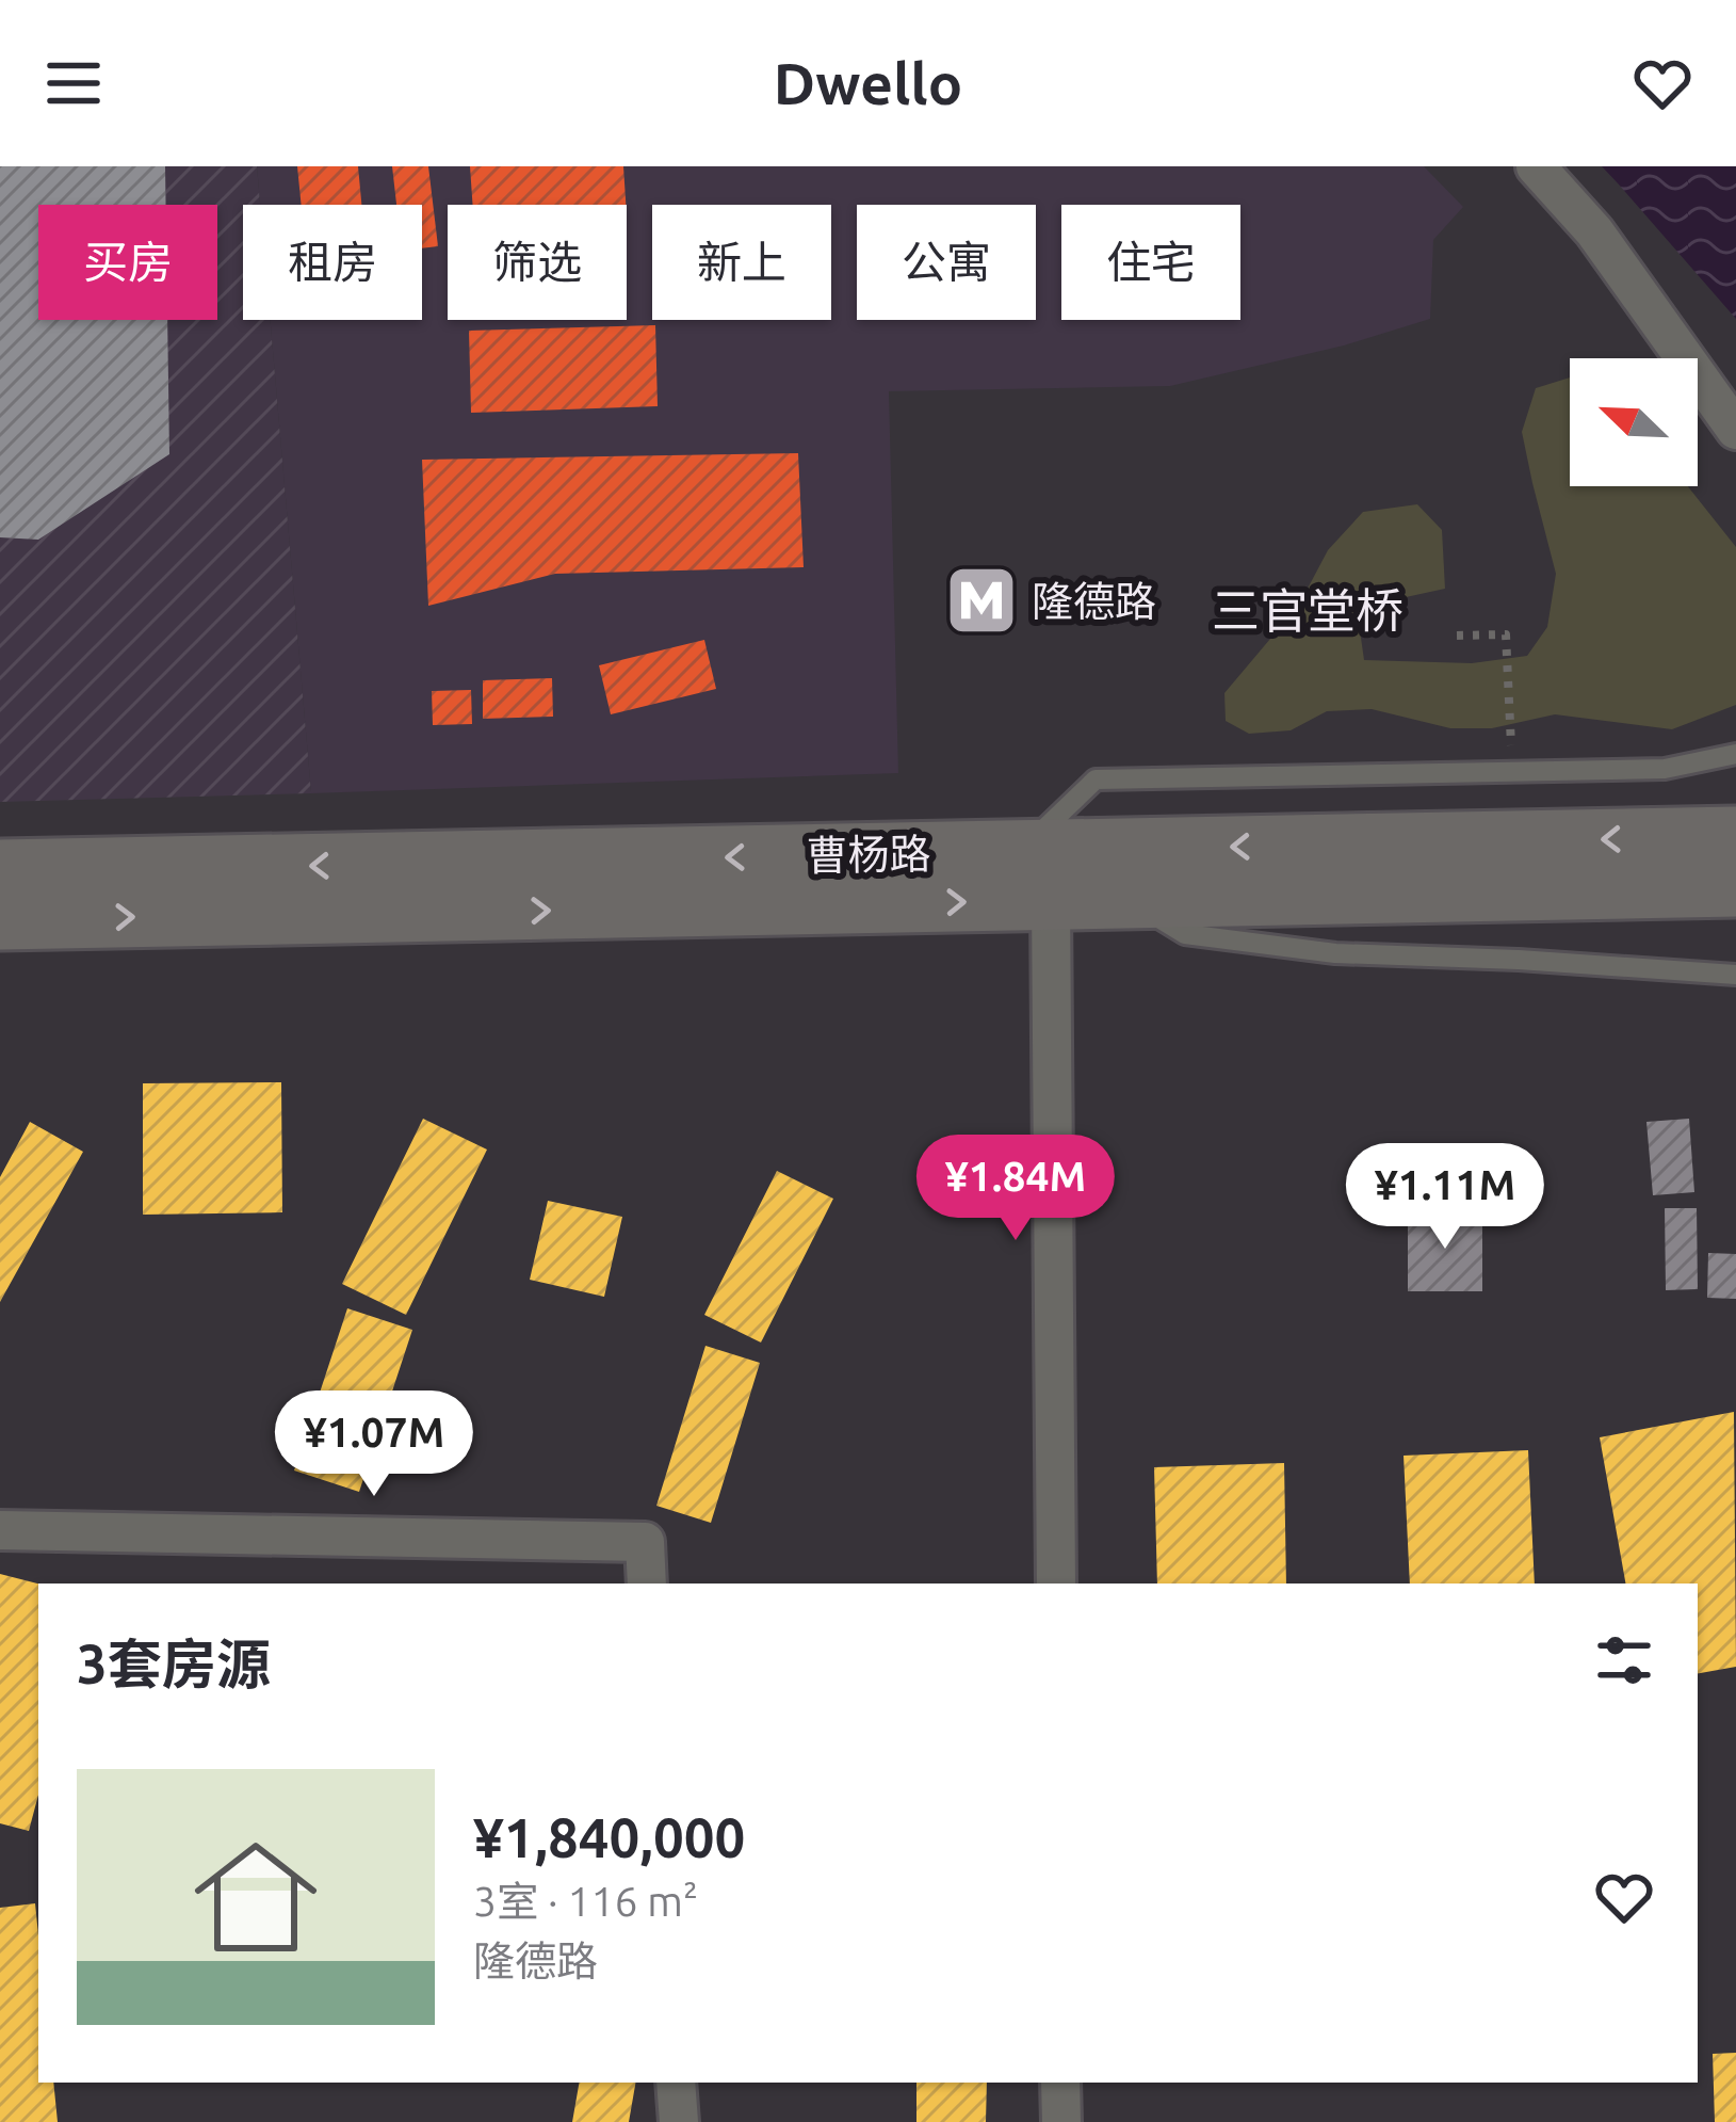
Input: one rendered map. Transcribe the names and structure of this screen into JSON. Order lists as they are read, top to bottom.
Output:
{
  "streets": {
    "main road": ["曹杨路"]
  },
  "districts": ["三官堂桥"],
  "places": {
    "metro station": ["隆德路"]
  },
  "north": "top left",
  "page": {
    "header": "Dwello",
    "chip": [
      "买房",
      "租房",
      "筛选",
      "新上",
      "公寓",
      "住宅"
    ],
    "price": ["¥1.84M", "¥1.11M", "¥1.07M"],
    "heading": "3套房源",
    "list": [
      {
        "name": "¥1,840,000",
        "note": "3室 · 116 m² · 隆德路"
      }
    ]
  }
}
